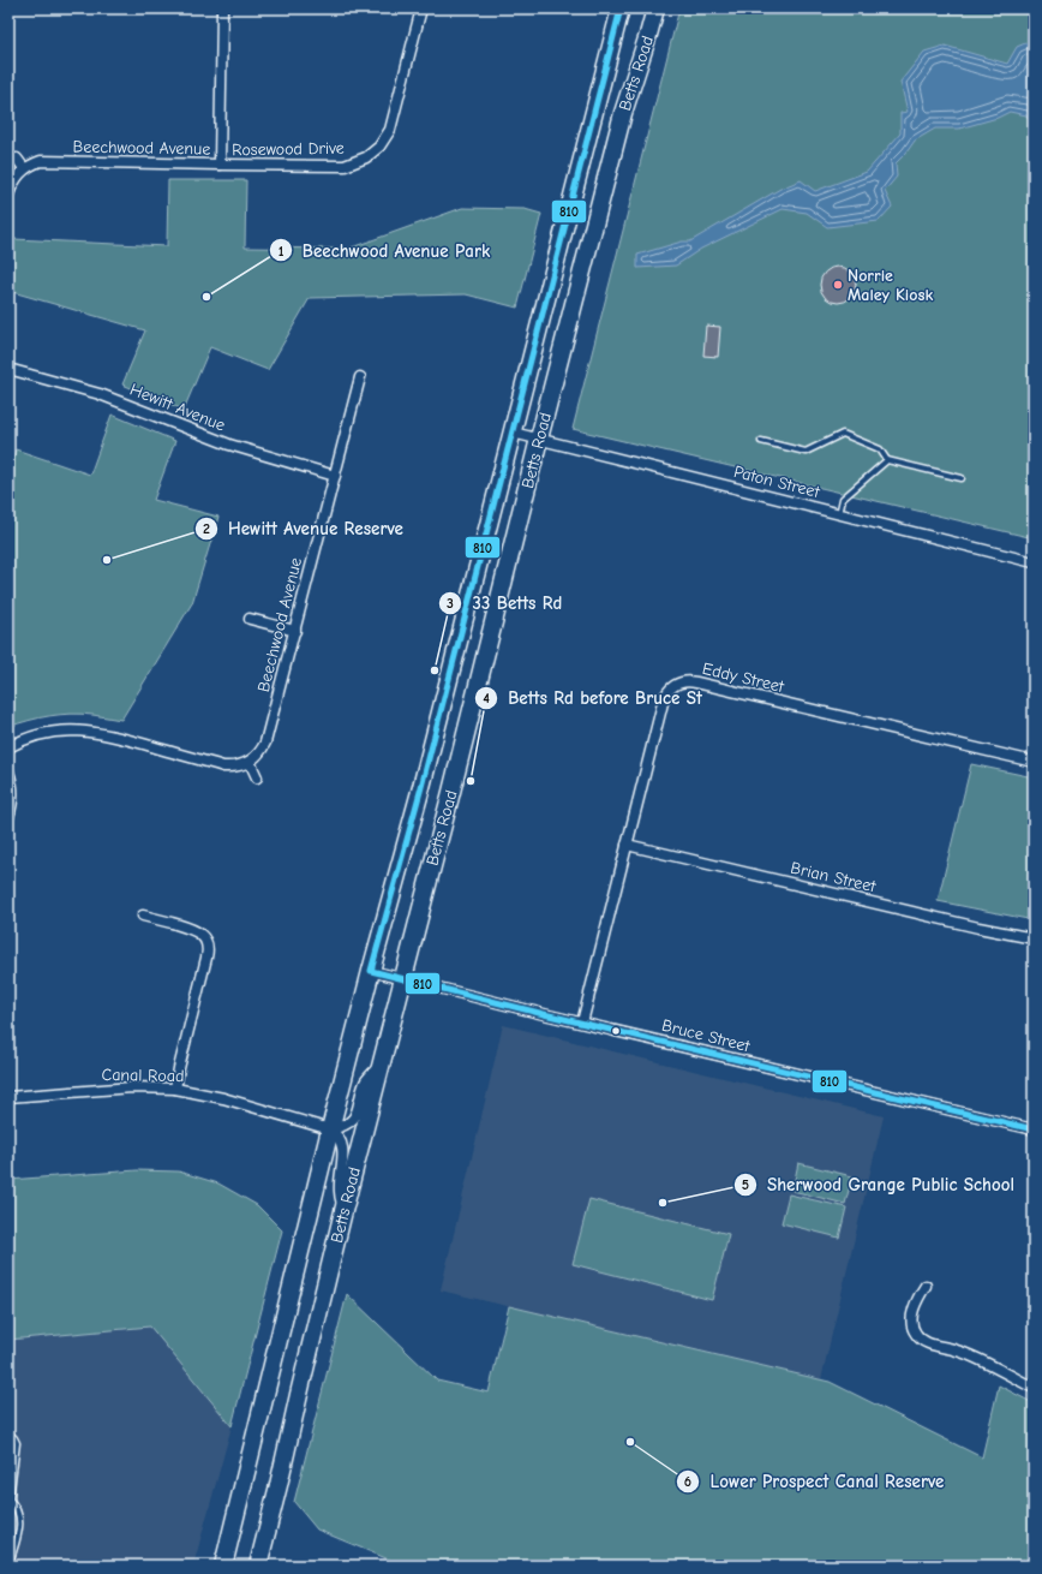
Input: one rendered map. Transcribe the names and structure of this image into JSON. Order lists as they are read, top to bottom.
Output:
{
  "streets": {
    "highway": ["Betts Road"],
    "street": [
      "Beechwood Avenue",
      "Rosewood Drive",
      "Hewitt Avenue",
      "Paton Street",
      "Eddy Street",
      "Brian Street",
      "Bruce Street",
      "Canal Road"
    ]
  },
  "crossings": [
    ["Betts Road", "Paton Street"],
    ["Betts Road", "Bruce Street"],
    ["Betts Road", "Canal Road"],
    ["Beechwood Avenue", "Rosewood Drive"],
    ["Beechwood Avenue", "Hewitt Avenue"],
    ["Eddy Street", "Brian Street"],
    ["Eddy Street", "Bruce Street"]
  ],
  "places": [
    "Norrie Maley Kiosk",
    "Beechwood Avenue Park",
    "Hewitt Avenue Reserve",
    "33 Betts Rd",
    "Betts Rd before Bruce St",
    "Sherwood Grange Public School",
    "Lower Prospect Canal Reserve"
  ],
  "lines": ["transit line 810"]
}
